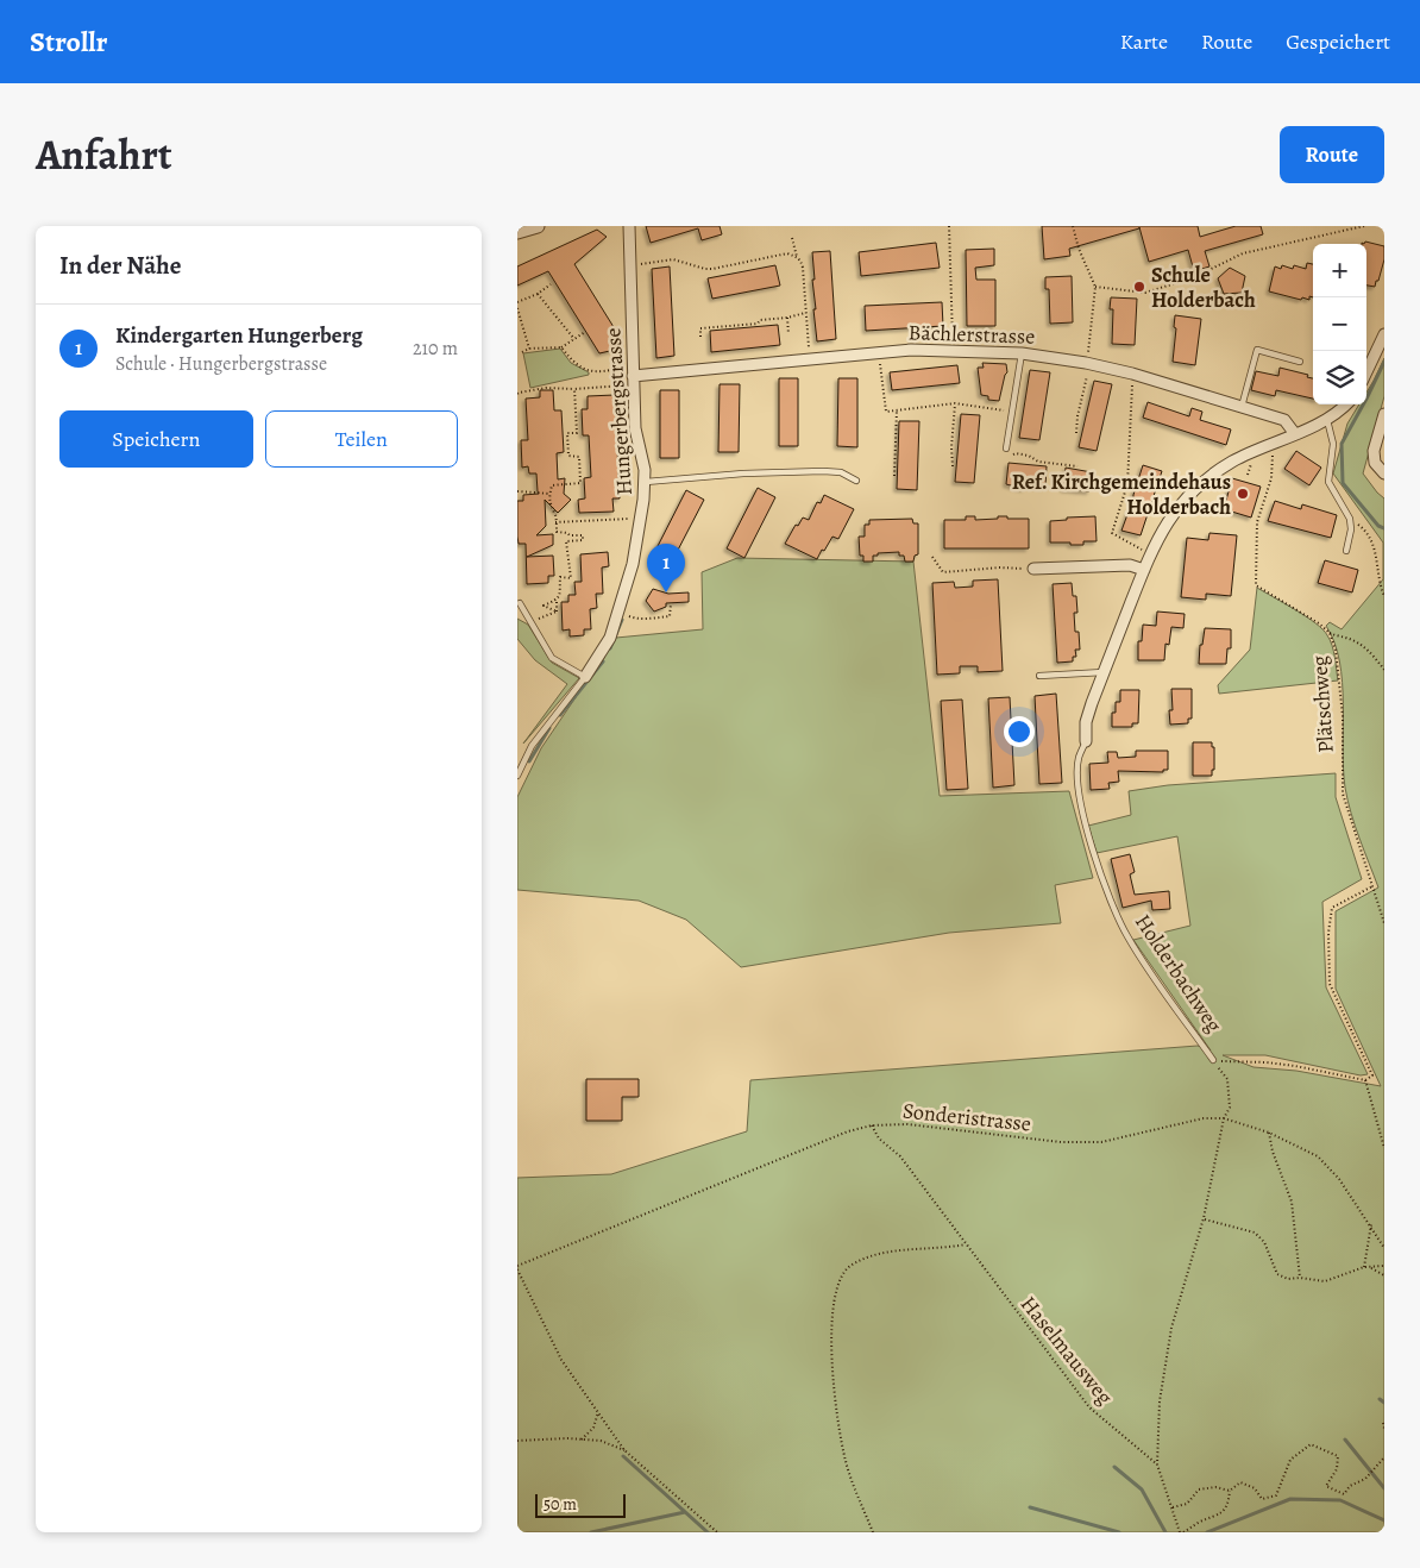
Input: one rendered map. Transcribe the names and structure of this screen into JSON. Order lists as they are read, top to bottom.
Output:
{
  "streets": {
    "street": ["Bächlerstrasse", "Hungerbergstrasse", "Holderbachweg"],
    "path": ["Plätschweg", "Sonderistrasse", "Haselmausweg"]
  },
  "crossings": [
    ["Bächlerstrasse", "Hungerbergstrasse"],
    ["Bächlerstrasse", "Holderbachweg"],
    ["Holderbachweg", "Sonderistrasse"],
    ["Holderbachweg", "Haselmausweg"],
    ["Sonderistrasse", "Haselmausweg"]
  ],
  "places": ["Schule Holderbach", "Ref. Kirchgemeindehaus Holderbach"],
  "scale_bar": "50 m",
  "page": {
    "header": "Strollr",
    "nav": ["Karte", "Route", "Gespeichert"],
    "title": "Anfahrt",
    "buttons": [
      "Route",
      ["Speichern", "Teilen"]
    ],
    "heading": "In der Nähe",
    "map_buttons": ["+", "−"],
    "list": [
      {
        "mark": "1",
        "name": "Kindergarten Hungerberg",
        "note": "Schule · Hungerbergstrasse",
        "value": "210 m"
      }
    ],
    "pins": "1",
    "scale": "50 m"
  }
}
